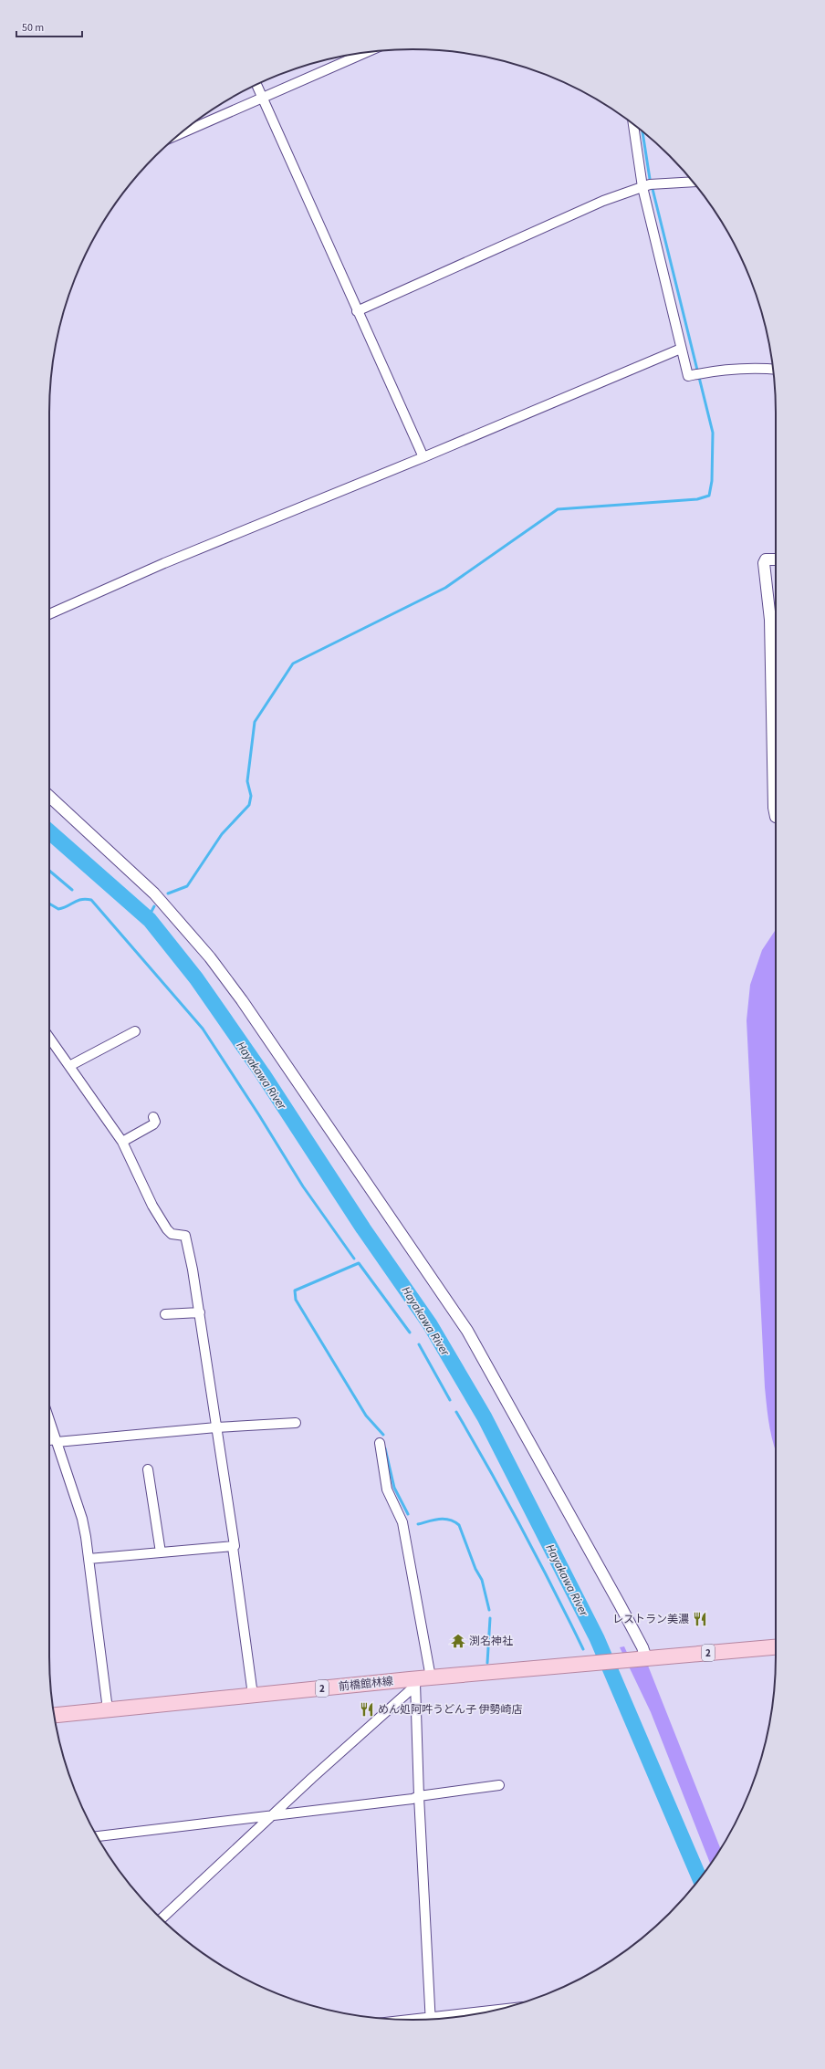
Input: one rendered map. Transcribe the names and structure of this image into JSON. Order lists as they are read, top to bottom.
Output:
{
  "streets": {
    "main road": ["2", "前橋館林線"]
  },
  "crossings": [
    ["2", "前橋館林線"]
  ],
  "water": ["Hayakawa River"],
  "places": {
    "restaurant": ["レストラン美濃", "めん処阿吽うどん子 伊勢崎店"],
    "temple": ["渕名神社"]
  },
  "scale_bar": "50 m"
}
